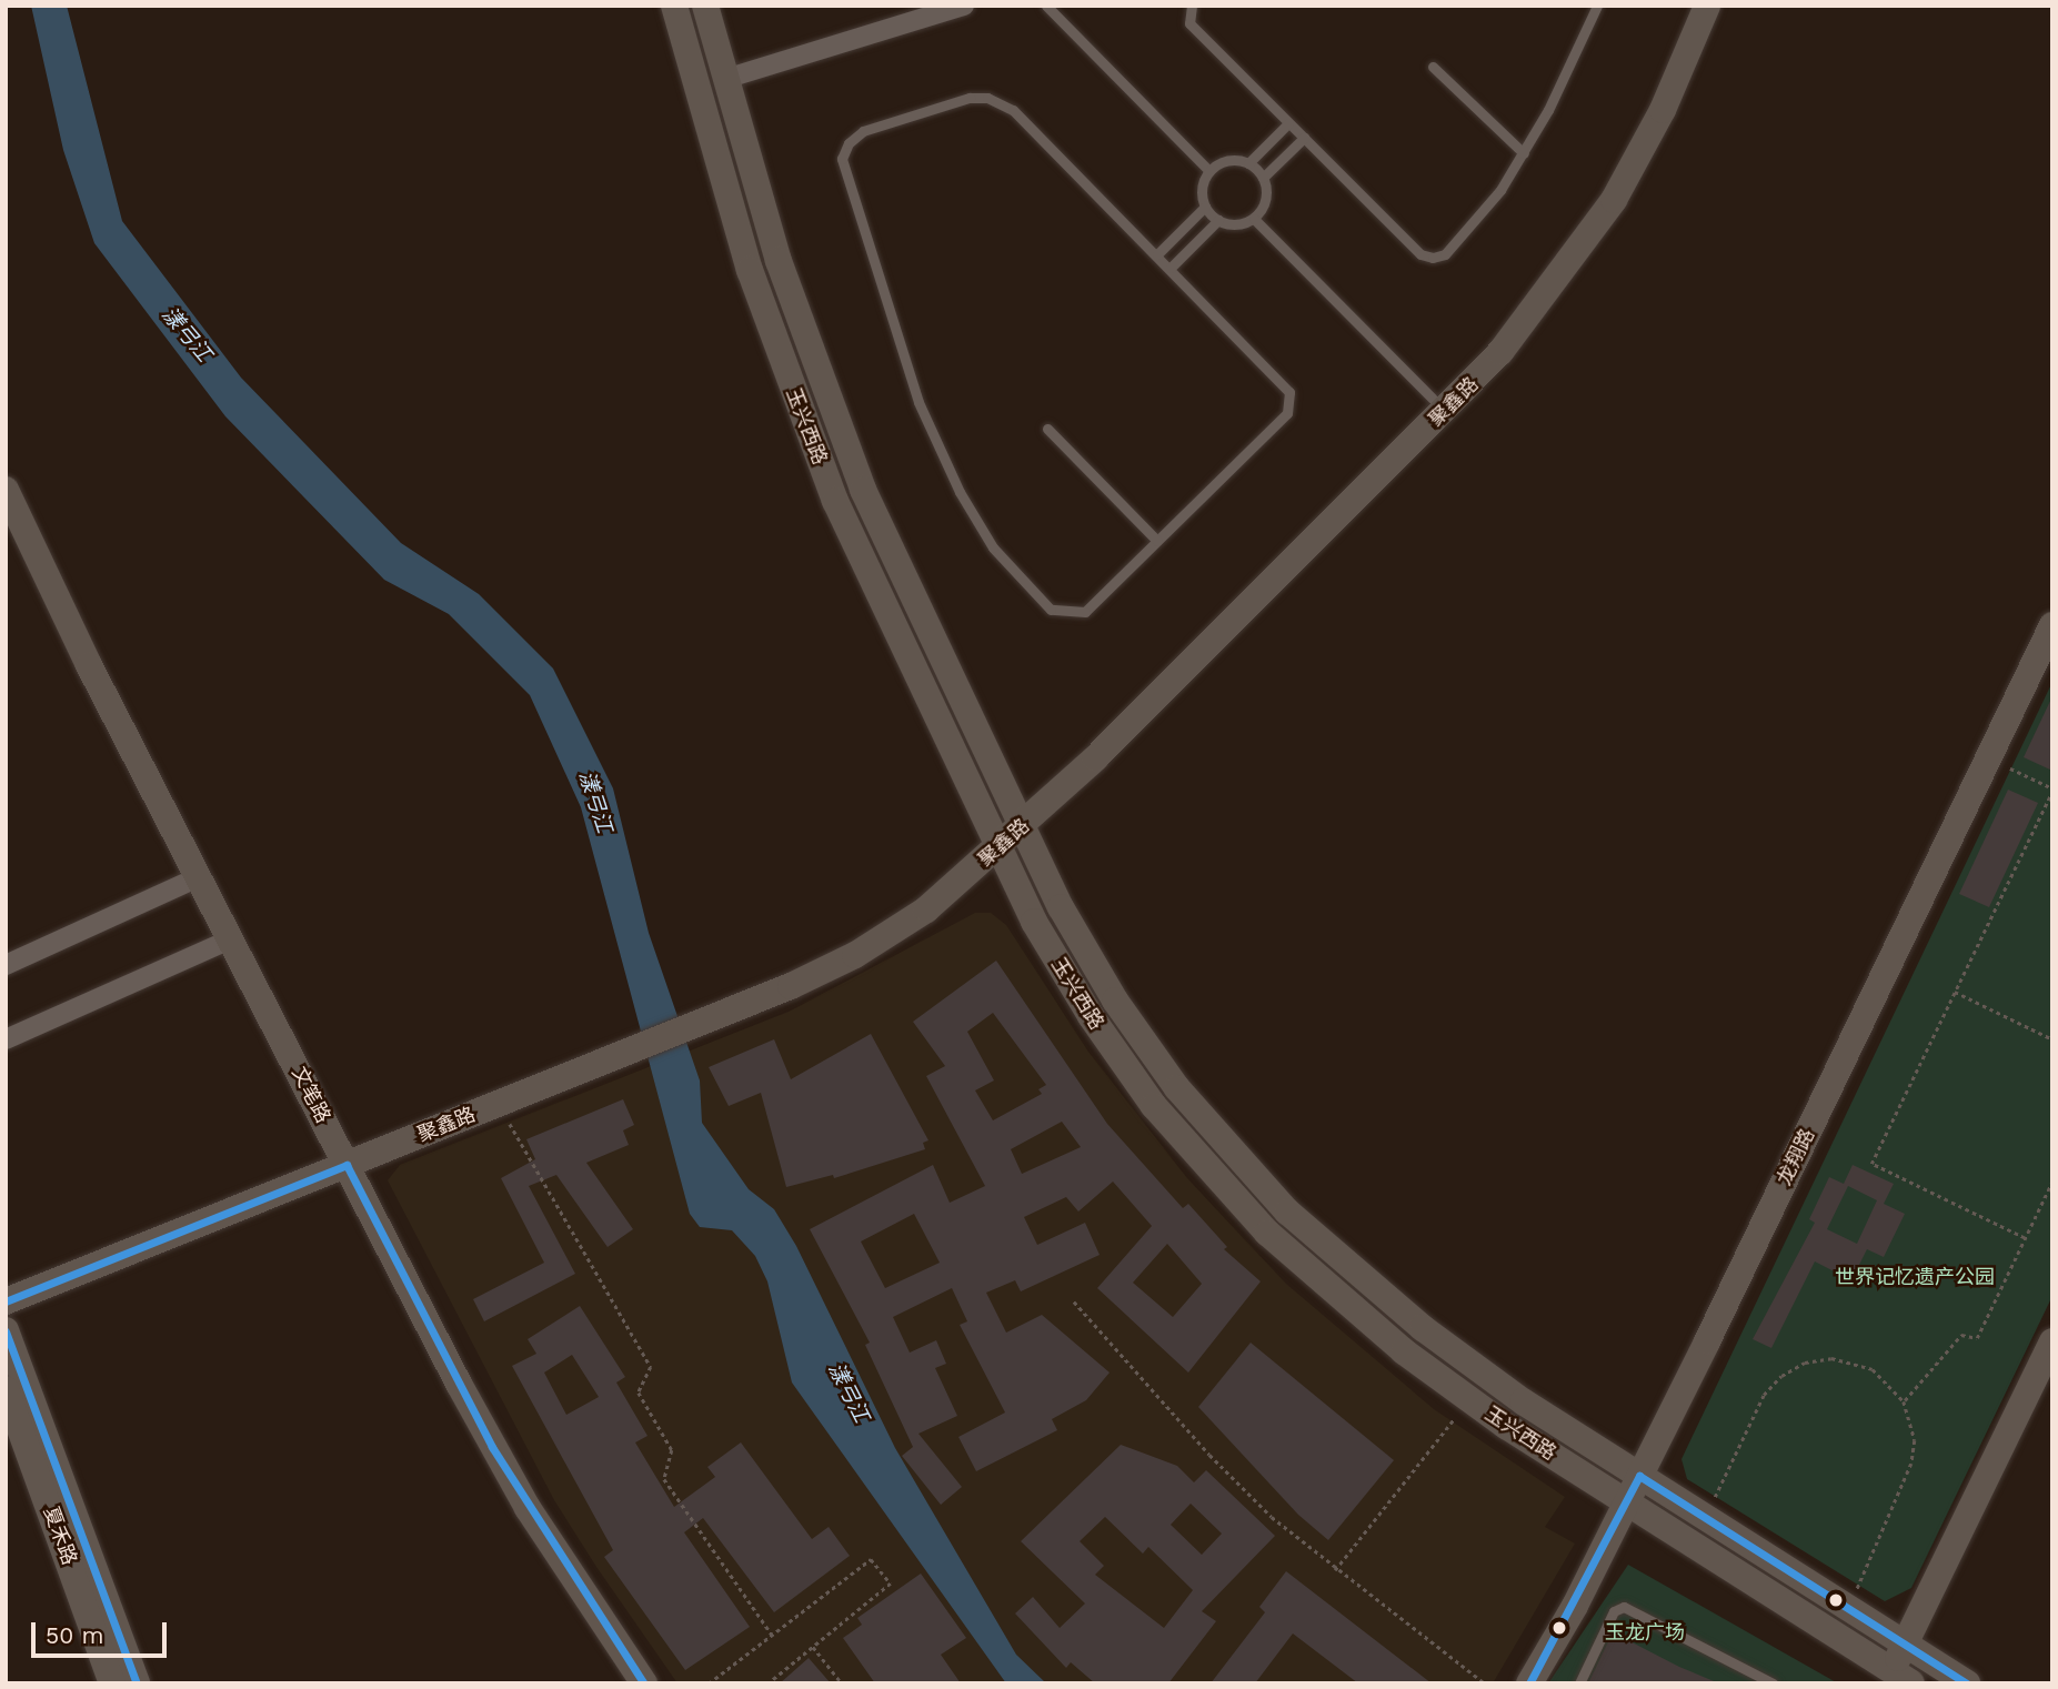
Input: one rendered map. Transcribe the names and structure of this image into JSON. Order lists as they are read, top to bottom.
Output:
{
  "streets": {
    "main road": [
      "聚鑫路",
      "玉兴西路",
      "文笔路",
      "龙翔路",
      "夏禾路"
    ]
  },
  "crossings": [
    ["聚鑫路", "玉兴西路"],
    ["聚鑫路", "文笔路"],
    ["玉兴西路", "龙翔路"]
  ],
  "water": ["漾弓江"],
  "parks": ["世界记忆遗产公园", "玉龙广场"],
  "scale_bar": "50 m"
}
